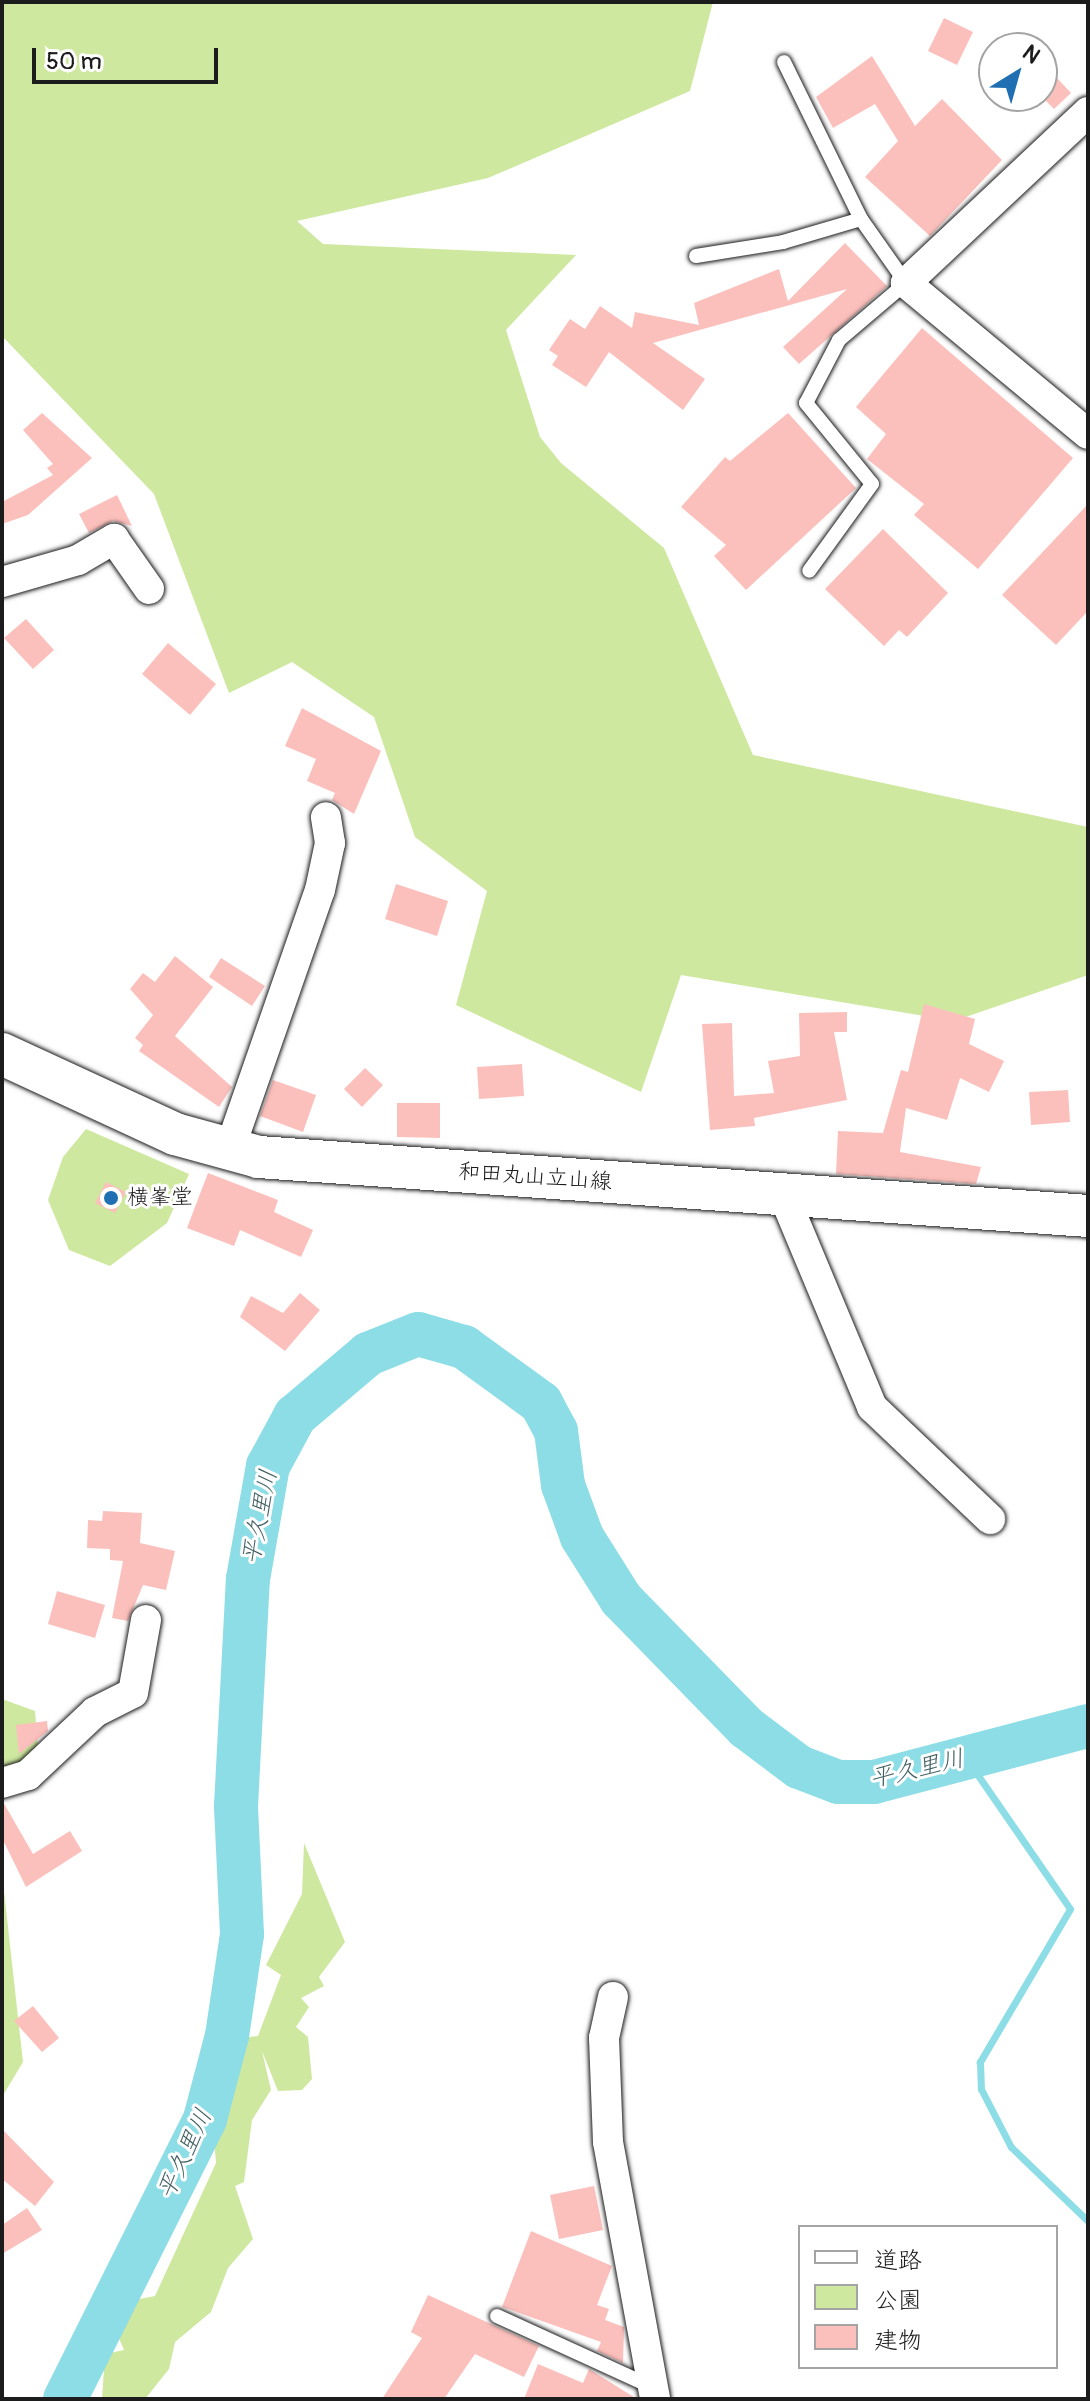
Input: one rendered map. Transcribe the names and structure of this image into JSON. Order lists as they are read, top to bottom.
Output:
{
  "streets": {
    "main road": ["和田丸山立山線"]
  },
  "water": ["平久里川"],
  "places": ["横峯堂"],
  "legend": ["道路", "公園", "建物"],
  "scale_bar": "50 m",
  "north": "top right"
}
